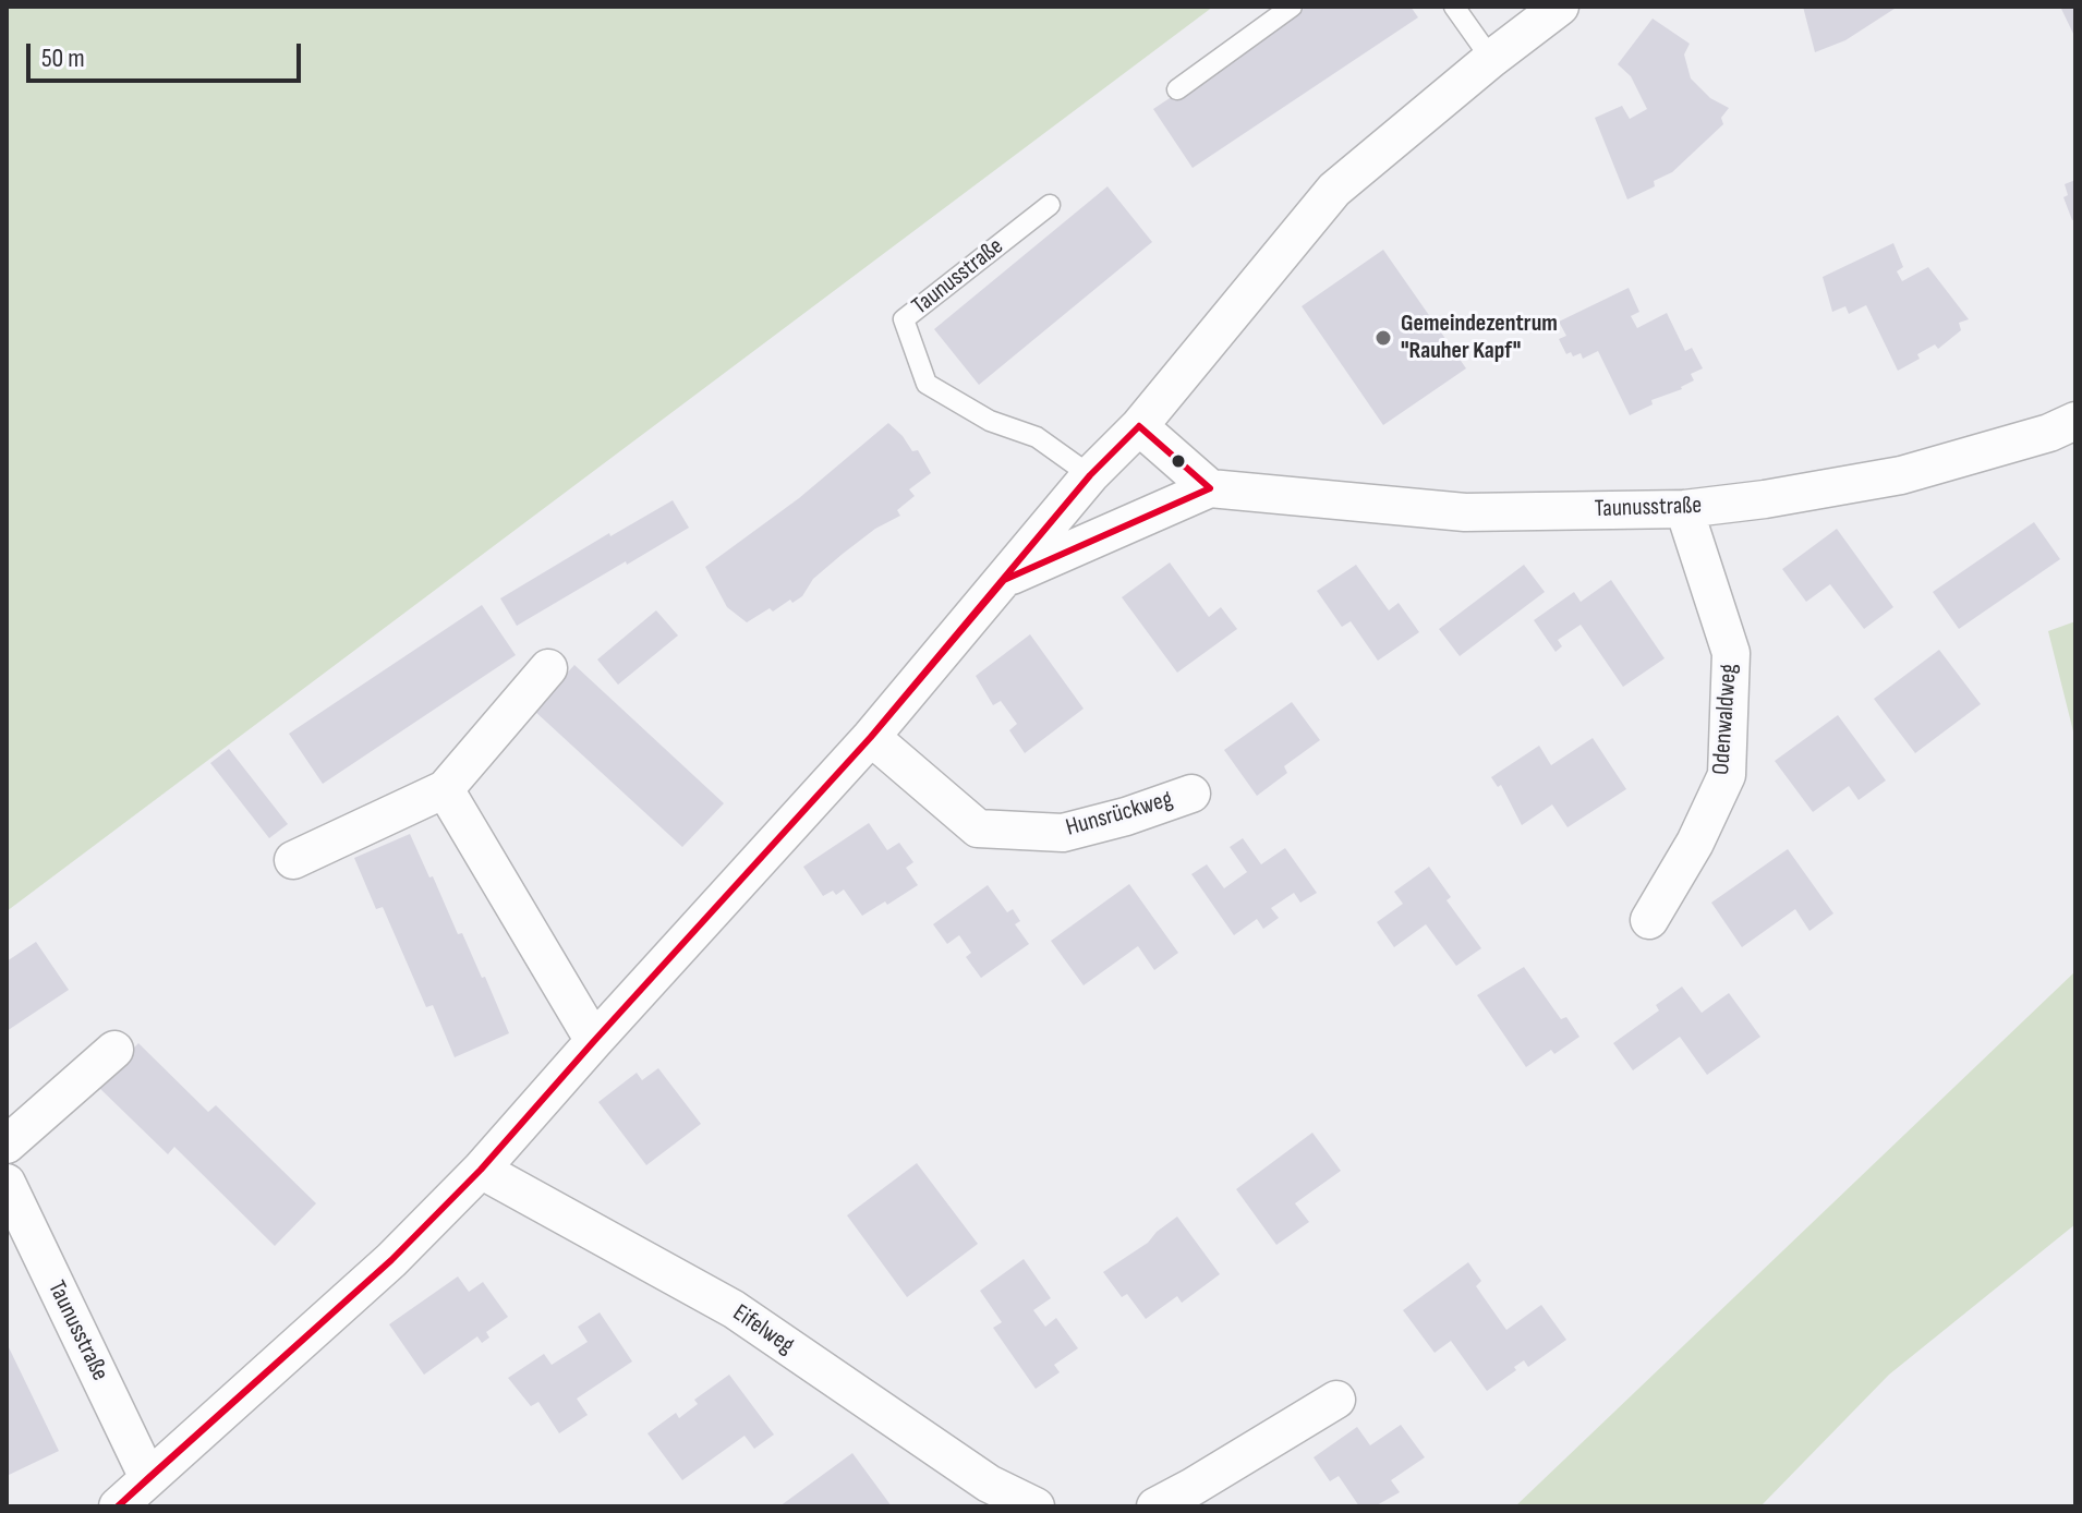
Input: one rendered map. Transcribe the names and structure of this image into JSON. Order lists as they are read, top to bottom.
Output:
{
  "streets": {
    "street": [
      "Taunusstraße",
      "Odenwaldweg",
      "Hunsrückweg",
      "Eifelweg"
    ]
  },
  "crossings": [
    ["Taunusstraße", "Odenwaldweg"],
    ["Taunusstraße", "Hunsrückweg"],
    ["Taunusstraße", "Eifelweg"]
  ],
  "places": ["Gemeindezentrum \"Rauher Kapf\""],
  "scale_bar": "50 m"
}
